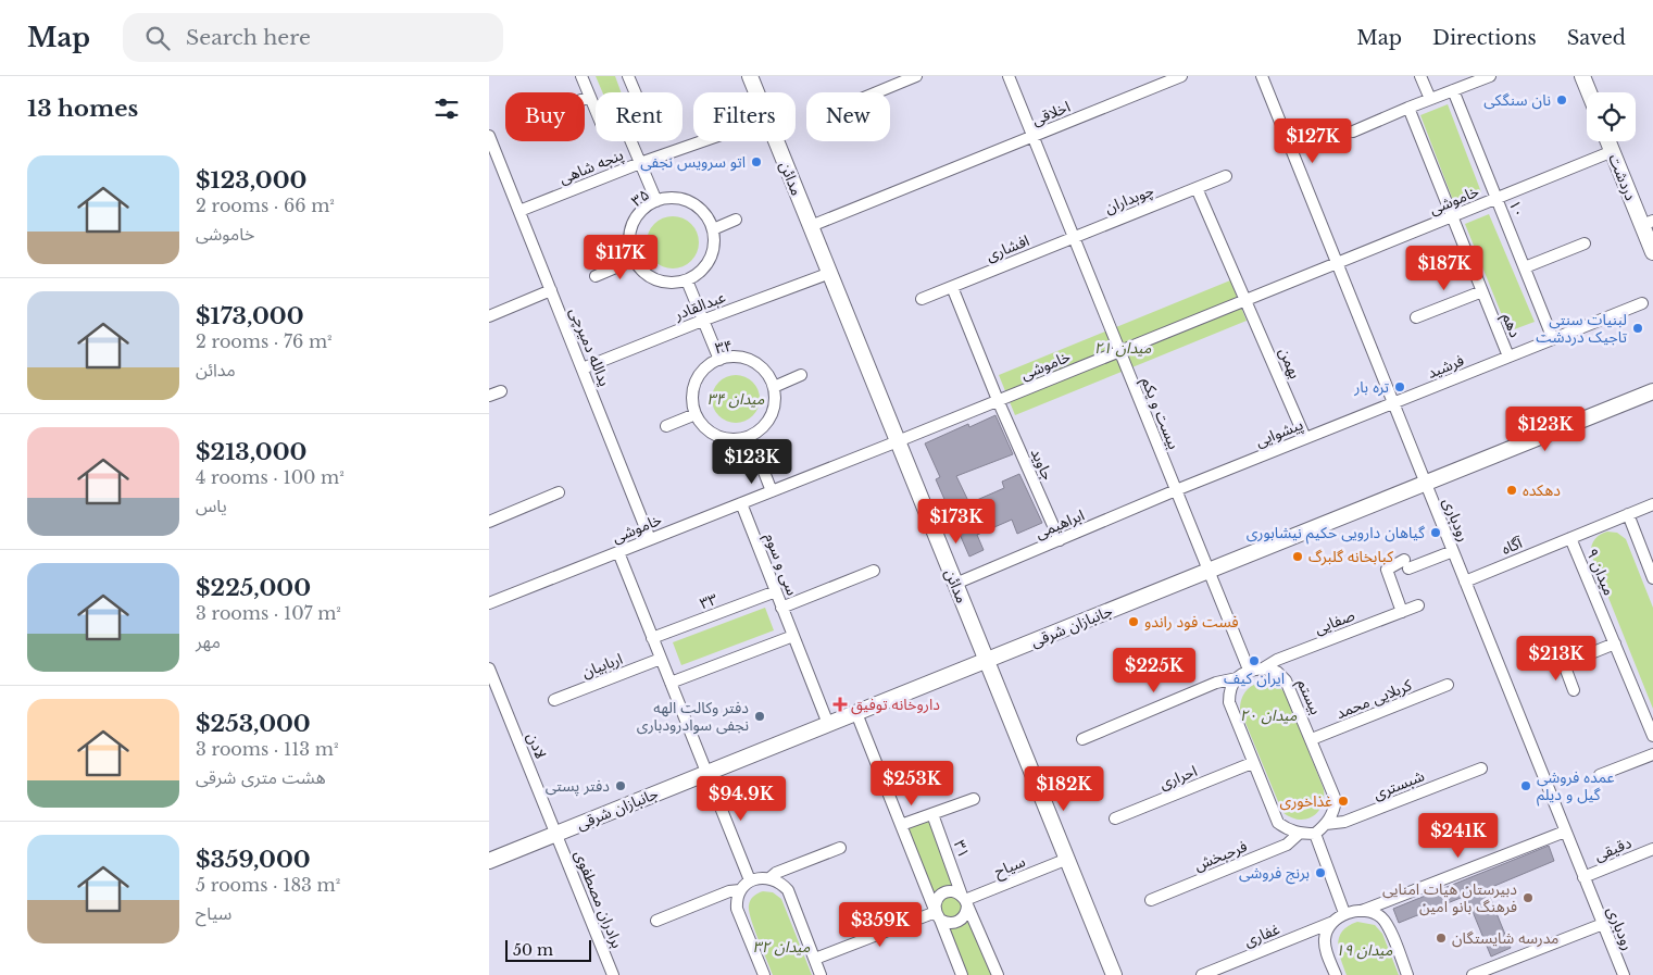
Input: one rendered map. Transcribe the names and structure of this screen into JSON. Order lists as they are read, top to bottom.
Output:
{
  "streets": {
    "main road": ["دردشت", "مدائن", "جانبازان شرقی"],
    "street": [
      "اخلاقی",
      "پنجه شاهی",
      "۳۵",
      "چوبداران",
      "خاموشی",
      "۱۰",
      "افشاری",
      "عبدالقادر",
      "دهم",
      "یدالله دمیرچی",
      "۳۴",
      "بهمن",
      "فرشید",
      "بیست و یکم",
      "پیشوایی",
      "جاوید",
      "رودباری",
      "ابراهیمی",
      "آگاه",
      "سی و سوم",
      "میدان ۹",
      "۳۳",
      "صفایی",
      "اربابیان",
      "بیستم",
      "کربلایی محمد",
      "لادن",
      "احراری",
      "شبستری",
      "۳۱",
      "دقیقی",
      "فرحبخش",
      "سیاح",
      "برادران مصطفوی",
      "غفاری"
    ]
  },
  "crossings": [
    ["اخلاقی", "مدائن"],
    ["اخلاقی", "بیست و یکم"],
    ["پنجه شاهی", "یدالله دمیرچی"],
    ["دردشت", "خاموشی"],
    ["مدائن", "خاموشی"],
    ["مدائن", "عبدالقادر"],
    ["مدائن", "ابراهیمی"],
    ["مدائن", "جانبازان شرقی"],
    ["مدائن", "سیاح"],
    ["چوبداران", "افشاری"],
    ["چوبداران", "بیست و یکم"],
    ["خاموشی", "۱۰"],
    ["خاموشی", "دهم"],
    ["خاموشی", "یدالله دمیرچی"],
    ["خاموشی", "بهمن"],
    ["خاموشی", "بیست و یکم"],
    ["خاموشی", "جاوید"],
    ["خاموشی", "رودباری"],
    ["خاموشی", "سی و سوم"],
    ["۱۰", "دهم"],
    ["افشاری", "بیست و یکم"],
    ["عبدالقادر", "یدالله دمیرچی"],
    ["دهم", "فرشید"],
    ["بهمن", "پیشوایی"],
    ["فرشید", "پیشوایی"],
    ["فرشید", "رودباری"],
    ["بیست و یکم", "پیشوایی"],
    ["بیست و یکم", "ابراهیمی"],
    ["بیست و یکم", "جانبازان شرقی"],
    ["پیشوایی", "رودباری"],
    ["پیشوایی", "ابراهیمی"],
    ["جاوید", "ابراهیمی"],
    ["رودباری", "آگاه"],
    ["رودباری", "جانبازان شرقی"],
    ["رودباری", "دقیقی"],
    ["آگاه", "میدان ۹"],
    ["سی و سوم", "۳۳"],
    ["سی و سوم", "جانبازان شرقی"],
    ["صفایی", "بیستم"],
    ["جانبازان شرقی", "لادن"],
    ["جانبازان شرقی", "برادران مصطفوی"],
    ["بیستم", "کربلایی محمد"],
    ["بیستم", "شبستری"],
    ["لادن", "برادران مصطفوی"],
    ["۳۱", "سیاح"]
  ],
  "parks": [
    "میدان ۲۱",
    "میدان ۳۴",
    "میدان ۲۰",
    "میدان ۳۲",
    "میدان ۱۹"
  ],
  "places": {
    "other": [
      "نان سنگکی",
      "اتو سرویس نجفی",
      "لبنیات سنتی تاجیک دردشت",
      "تره بار",
      "دهکده",
      "گیاهان دارویی حکیم نیشابوری",
      "کبابخانه گلبرگ",
      "فست فود راندو",
      "ایران کیف",
      "دفتر وکالت الهه نجفی سوادرودباری",
      "دفتر پستی",
      "عمده فروشی گیل و دیلم",
      "غذاخوری",
      "برنج فروشی",
      "دبیرستان هیات امنایی فرهنگ بانو امین",
      "مدرسه شایستگان"
    ],
    "health": ["داروخانه توفیق"]
  },
  "scale_bar": "50 m",
  "page": {
    "header": "Map",
    "search": "Search here",
    "nav": ["Map", "Directions", "Saved"],
    "heading": "13 homes",
    "chip": [
      "Buy",
      "Rent",
      "Filters",
      "New"
    ],
    "price": [
      "$127K",
      "$117K",
      "$187K",
      "$123K",
      "$123K",
      "$173K",
      "$213K",
      "$225K",
      "$253K",
      "$182K",
      "$94.9K",
      "$241K",
      "$359K"
    ],
    "list": [
      {
        "name": "$123,000",
        "note": "2 rooms · 66 m² · خاموشی"
      },
      {
        "name": "$173,000",
        "note": "2 rooms · 76 m² · مدائن"
      },
      {
        "name": "$213,000",
        "note": "4 rooms · 100 m² · یاس"
      },
      {
        "name": "$225,000",
        "note": "3 rooms · 107 m² · مهر"
      },
      {
        "name": "$253,000",
        "note": "3 rooms · 113 m² · هشت متری شرقی"
      },
      {
        "name": "$359,000",
        "note": "5 rooms · 183 m² · سیاح"
      }
    ],
    "scale": "50 m"
  }
}
